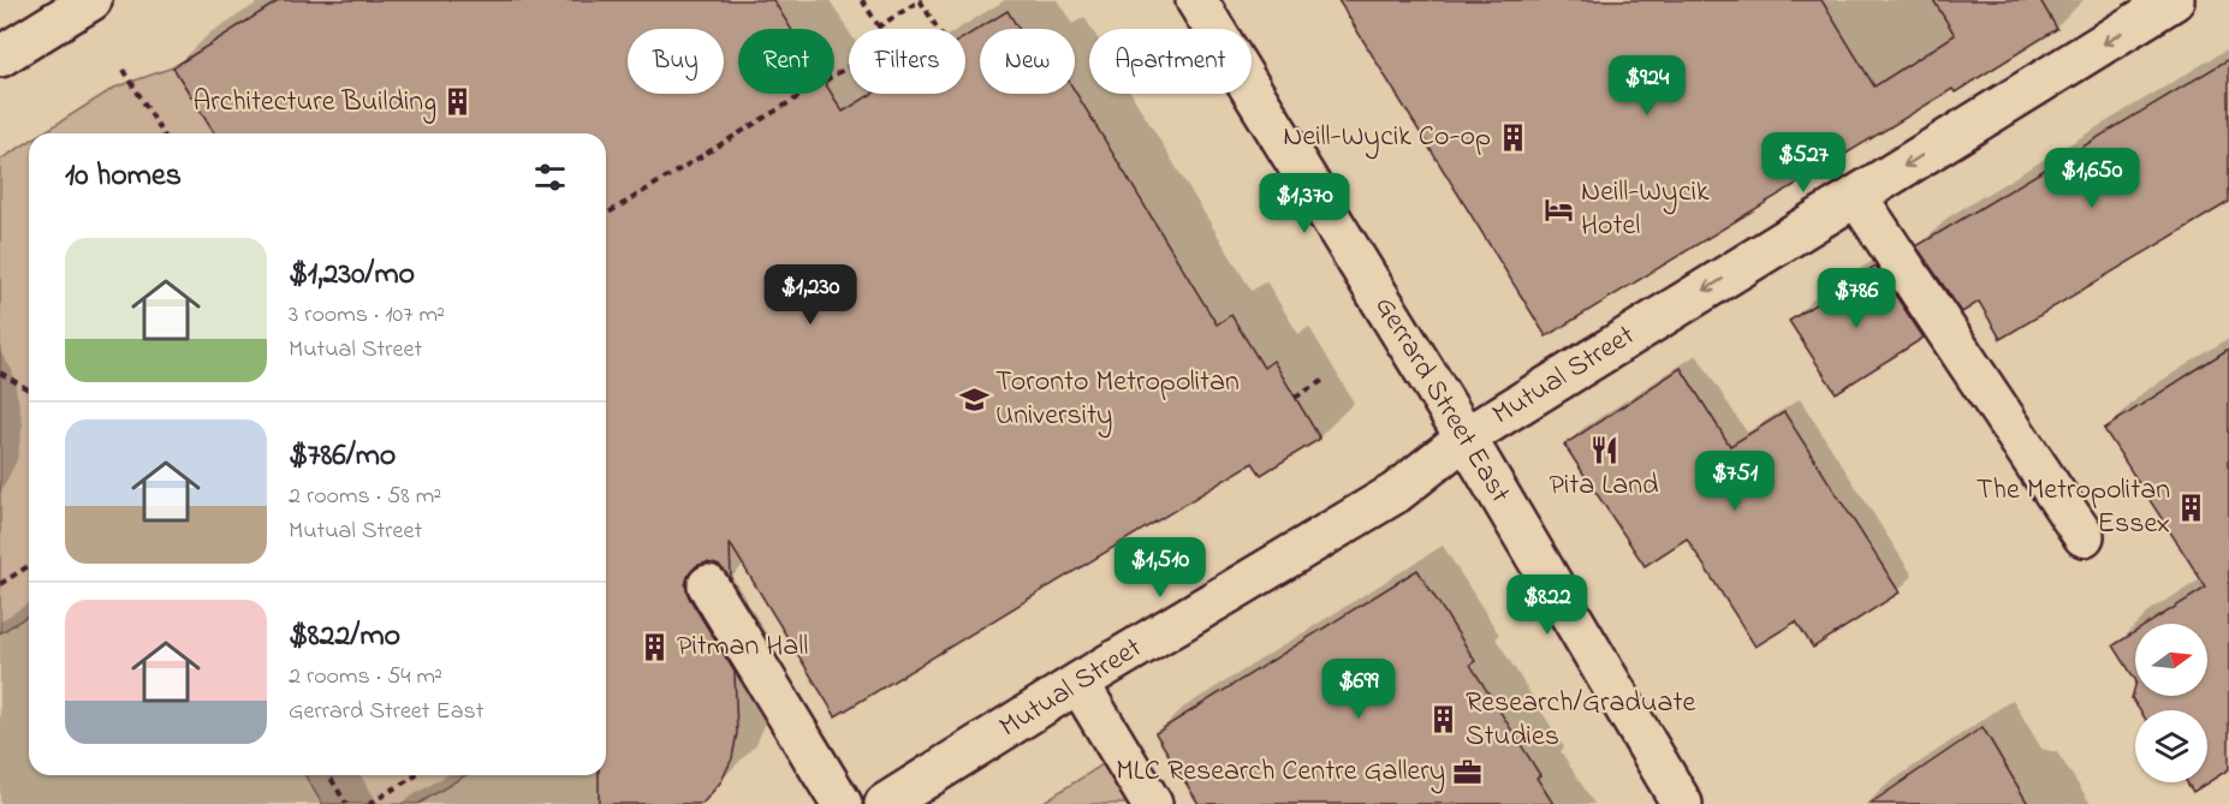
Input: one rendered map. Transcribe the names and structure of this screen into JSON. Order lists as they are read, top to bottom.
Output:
{
  "streets": {
    "street": ["Mutual Street", "Gerrard Street East"]
  },
  "crossings": [
    ["Mutual Street", "Gerrard Street East"]
  ],
  "one_way": ["Mutual Street"],
  "places": {
    "building": [
      "Architecture Building",
      "Neill-Wycik Co-op",
      "The Metropolitan Essex",
      "Pitman Hall",
      "Research/Graduate Studies"
    ],
    "hotel": ["Neill-Wycik Hotel"],
    "school or university": ["Toronto Metropolitan University"],
    "restaurant": ["Pita Land"],
    "office": ["MLC Research Centre Gallery"]
  },
  "north": "right",
  "page": {
    "chip": [
      "Buy",
      "Rent",
      "Filters",
      "New",
      "Apartment"
    ],
    "price": [
      "$924",
      "$527",
      "$1,650",
      "$1,370",
      "$1,230",
      "$786",
      "$751",
      "$1,510",
      "$822",
      "$699"
    ],
    "heading": "10 homes",
    "list": [
      {
        "name": "$1,230/mo",
        "note": "3 rooms · 107 m² · Mutual Street"
      },
      {
        "name": "$786/mo",
        "note": "2 rooms · 58 m² · Mutual Street"
      },
      {
        "name": "$822/mo",
        "note": "2 rooms · 54 m² · Gerrard Street East"
      }
    ]
  }
}
